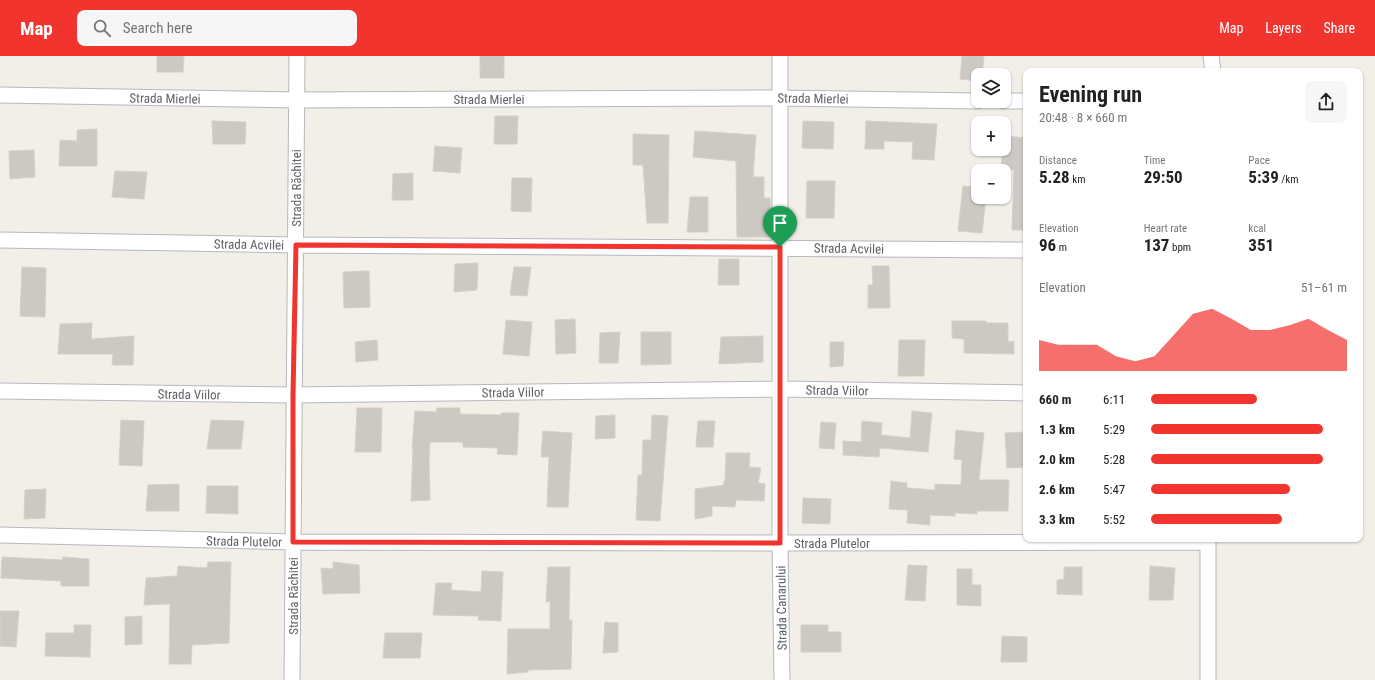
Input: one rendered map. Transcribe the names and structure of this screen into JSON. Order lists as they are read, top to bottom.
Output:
{
  "streets": {
    "street": [
      "Strada Mierlei",
      "Strada Răchitei",
      "Strada Acvilei",
      "Strada Viilor",
      "Strada Plutelor",
      "Strada Canarului"
    ]
  },
  "crossings": [
    ["Strada Mierlei", "Strada Răchitei"],
    ["Strada Mierlei", "Strada Canarului"],
    ["Strada Răchitei", "Strada Acvilei"],
    ["Strada Răchitei", "Strada Viilor"],
    ["Strada Răchitei", "Strada Plutelor"],
    ["Strada Acvilei", "Strada Canarului"],
    ["Strada Viilor", "Strada Canarului"],
    ["Strada Plutelor", "Strada Canarului"]
  ],
  "page": {
    "header": "Map",
    "search": "Search here",
    "nav": ["Map", "Layers", "Share"],
    "map_buttons": ["+", "−"],
    "heading": ["Evening run", "20:48 · 8 × 660 m"],
    "stats": [
      ["Distance", "5.28 km"],
      ["Time", "29:50"],
      ["Pace", "5:39 /km"],
      ["Elevation", "96 m"],
      ["Heart rate", "137 bpm"],
      ["kcal", "351"]
    ],
    "chart": ["Elevation", "51–61 m"],
    "list": [
      {
        "name": "660 m",
        "note": "6:11"
      },
      {
        "name": "1.3 km",
        "note": "5:29"
      },
      {
        "name": "2.0 km",
        "note": "5:28"
      },
      {
        "name": "2.6 km",
        "note": "5:47"
      },
      {
        "name": "3.3 km",
        "note": "5:52"
      }
    ]
  }
}
